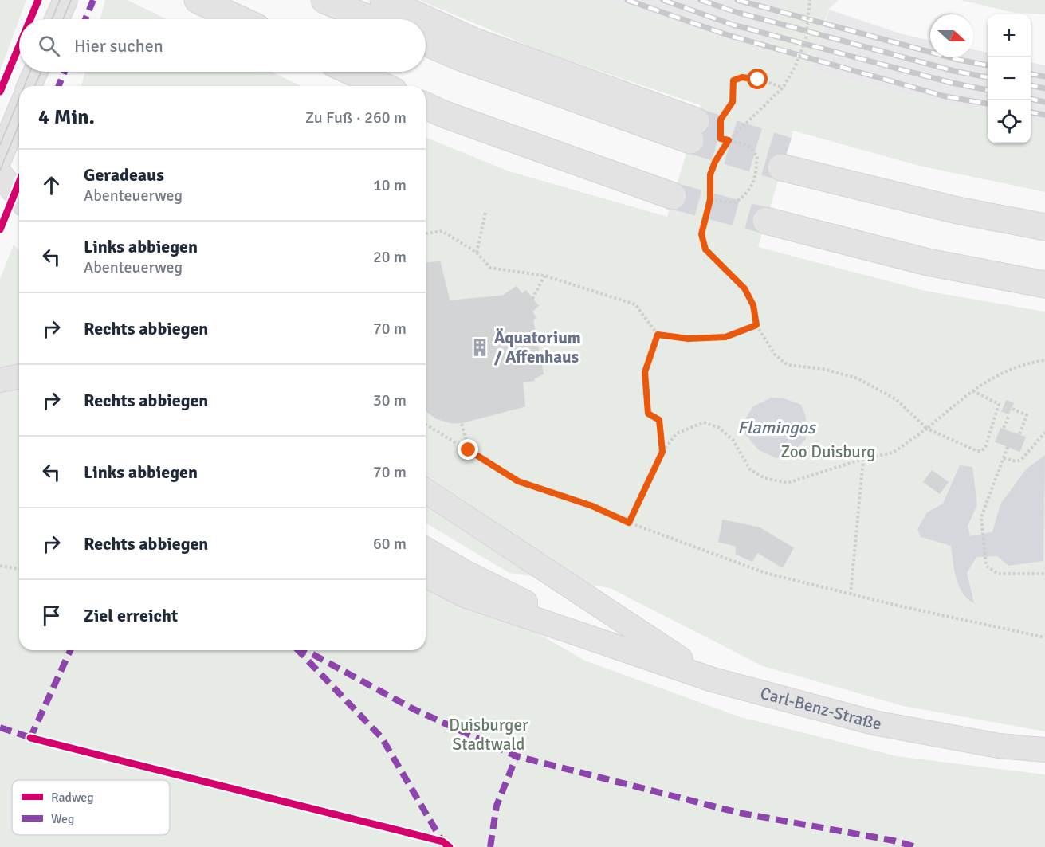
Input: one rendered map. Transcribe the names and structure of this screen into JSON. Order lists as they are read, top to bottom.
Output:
{
  "streets": {
    "main road": ["Carl-Benz-Straße"]
  },
  "water": ["Flamingos"],
  "parks": ["Zoo Duisburg", "Duisburger Stadtwald"],
  "places": {
    "building": ["Äquatorium / Affenhaus"]
  },
  "legend": ["Radweg", "Weg"],
  "north": "right",
  "page": {
    "map_buttons": ["+", "−"],
    "search": "Hier suchen",
    "heading": ["4 Min.", "Zu Fuß · 260 m"],
    "list": [
      ["Geradeaus", "Abenteuerweg", "10 m"],
      ["Links abbiegen", "Abenteuerweg", "20 m"],
      ["Rechts abbiegen", "70 m"],
      ["Rechts abbiegen", "30 m"],
      ["Links abbiegen", "70 m"],
      ["Rechts abbiegen", "60 m"],
      "Ziel erreicht"
    ]
  }
}
